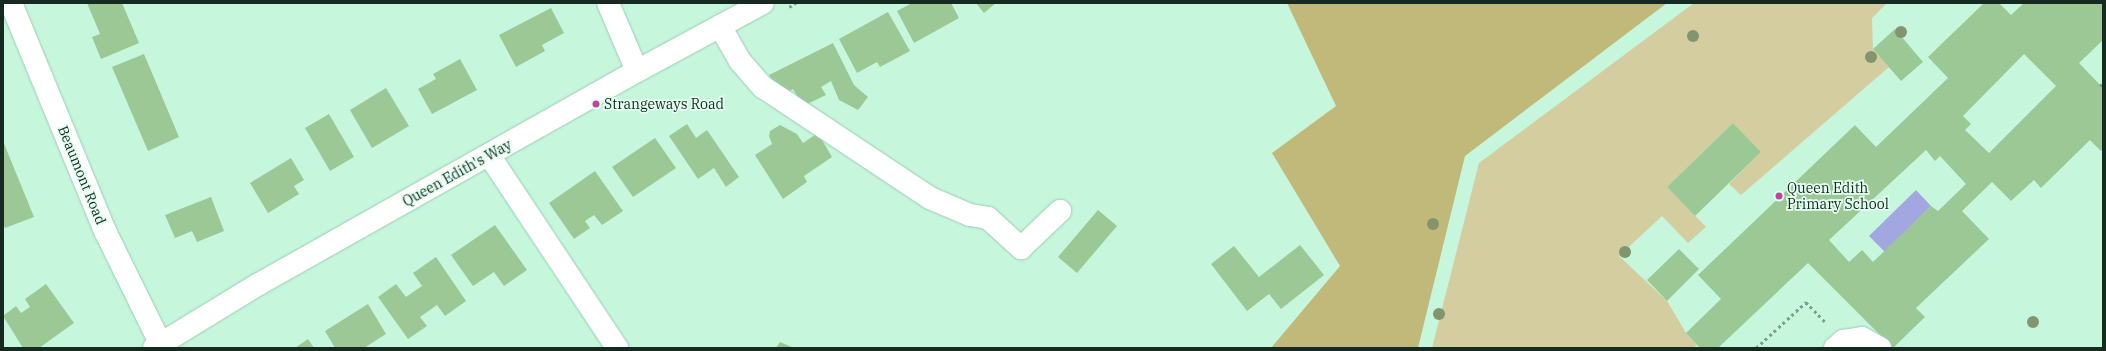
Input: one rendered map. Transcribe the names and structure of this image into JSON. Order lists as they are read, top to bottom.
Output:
{
  "streets": {
    "street": ["Queen Edith's Way", "Beaumont Road"]
  },
  "crossings": [
    ["Queen Edith's Way", "Beaumont Road"]
  ],
  "places": ["Strangeways Road", "Queen Edith Primary School"]
}
